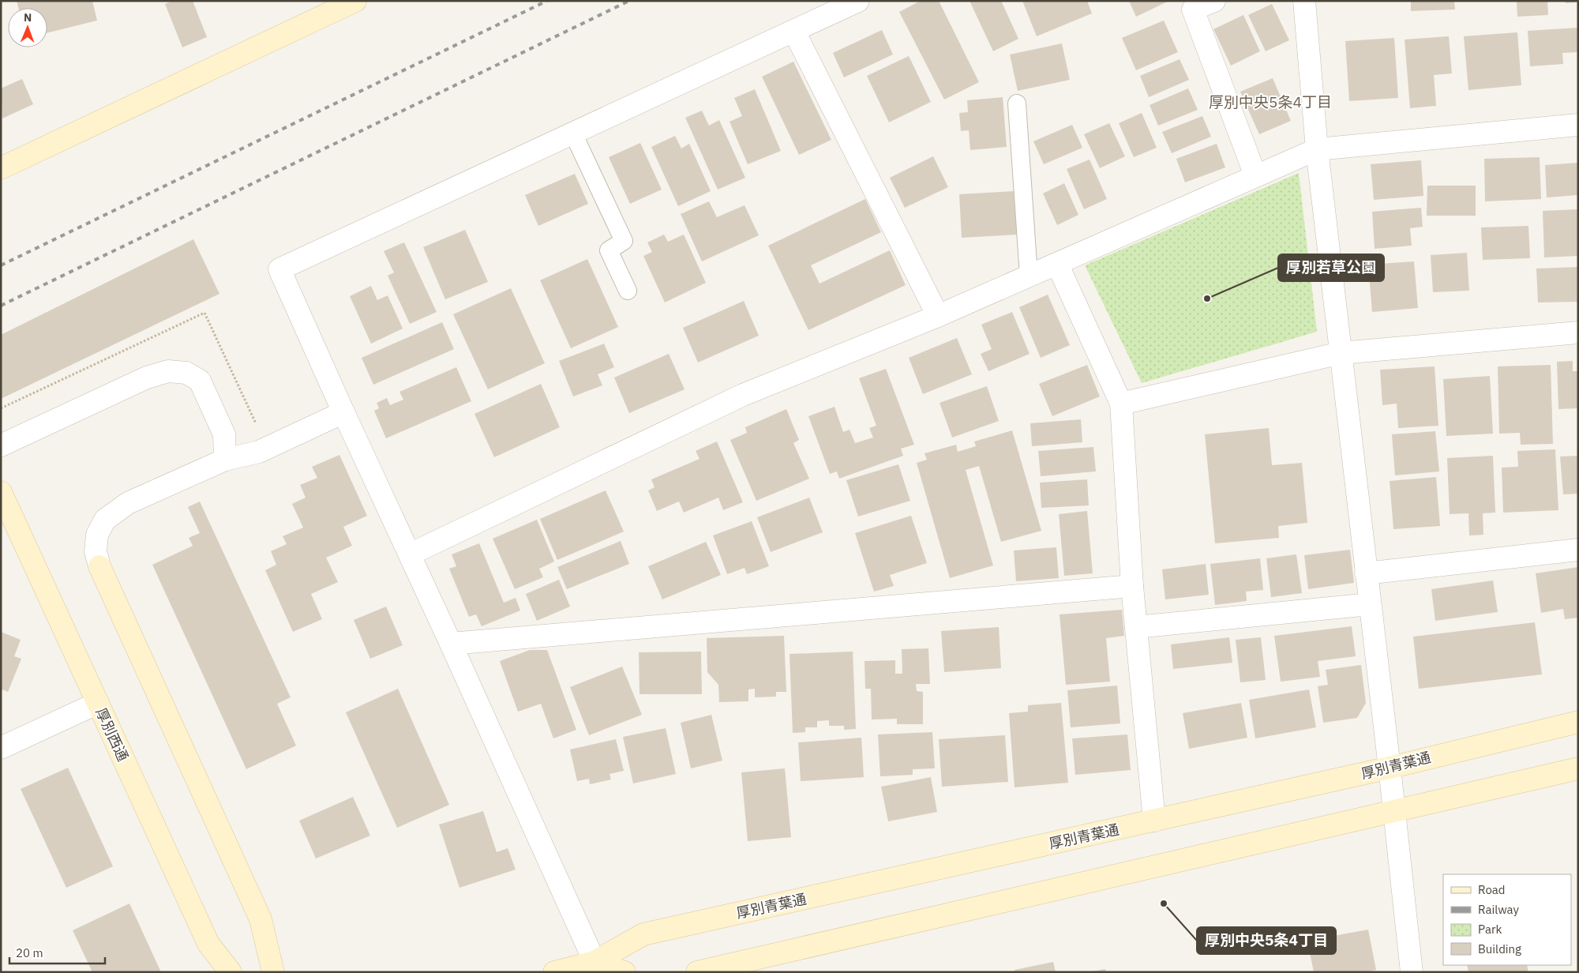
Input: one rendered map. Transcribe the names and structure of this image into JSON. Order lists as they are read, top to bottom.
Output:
{
  "streets": {
    "street": ["厚別西通", "厚別青葉通"]
  },
  "districts": ["厚別中央5条4丁目"],
  "places": ["厚別若草公園", "厚別中央5条4丁目"],
  "legend": [
    "Road",
    "Railway",
    "Park",
    "Building"
  ],
  "scale_bar": "20 m",
  "north": "top"
}
